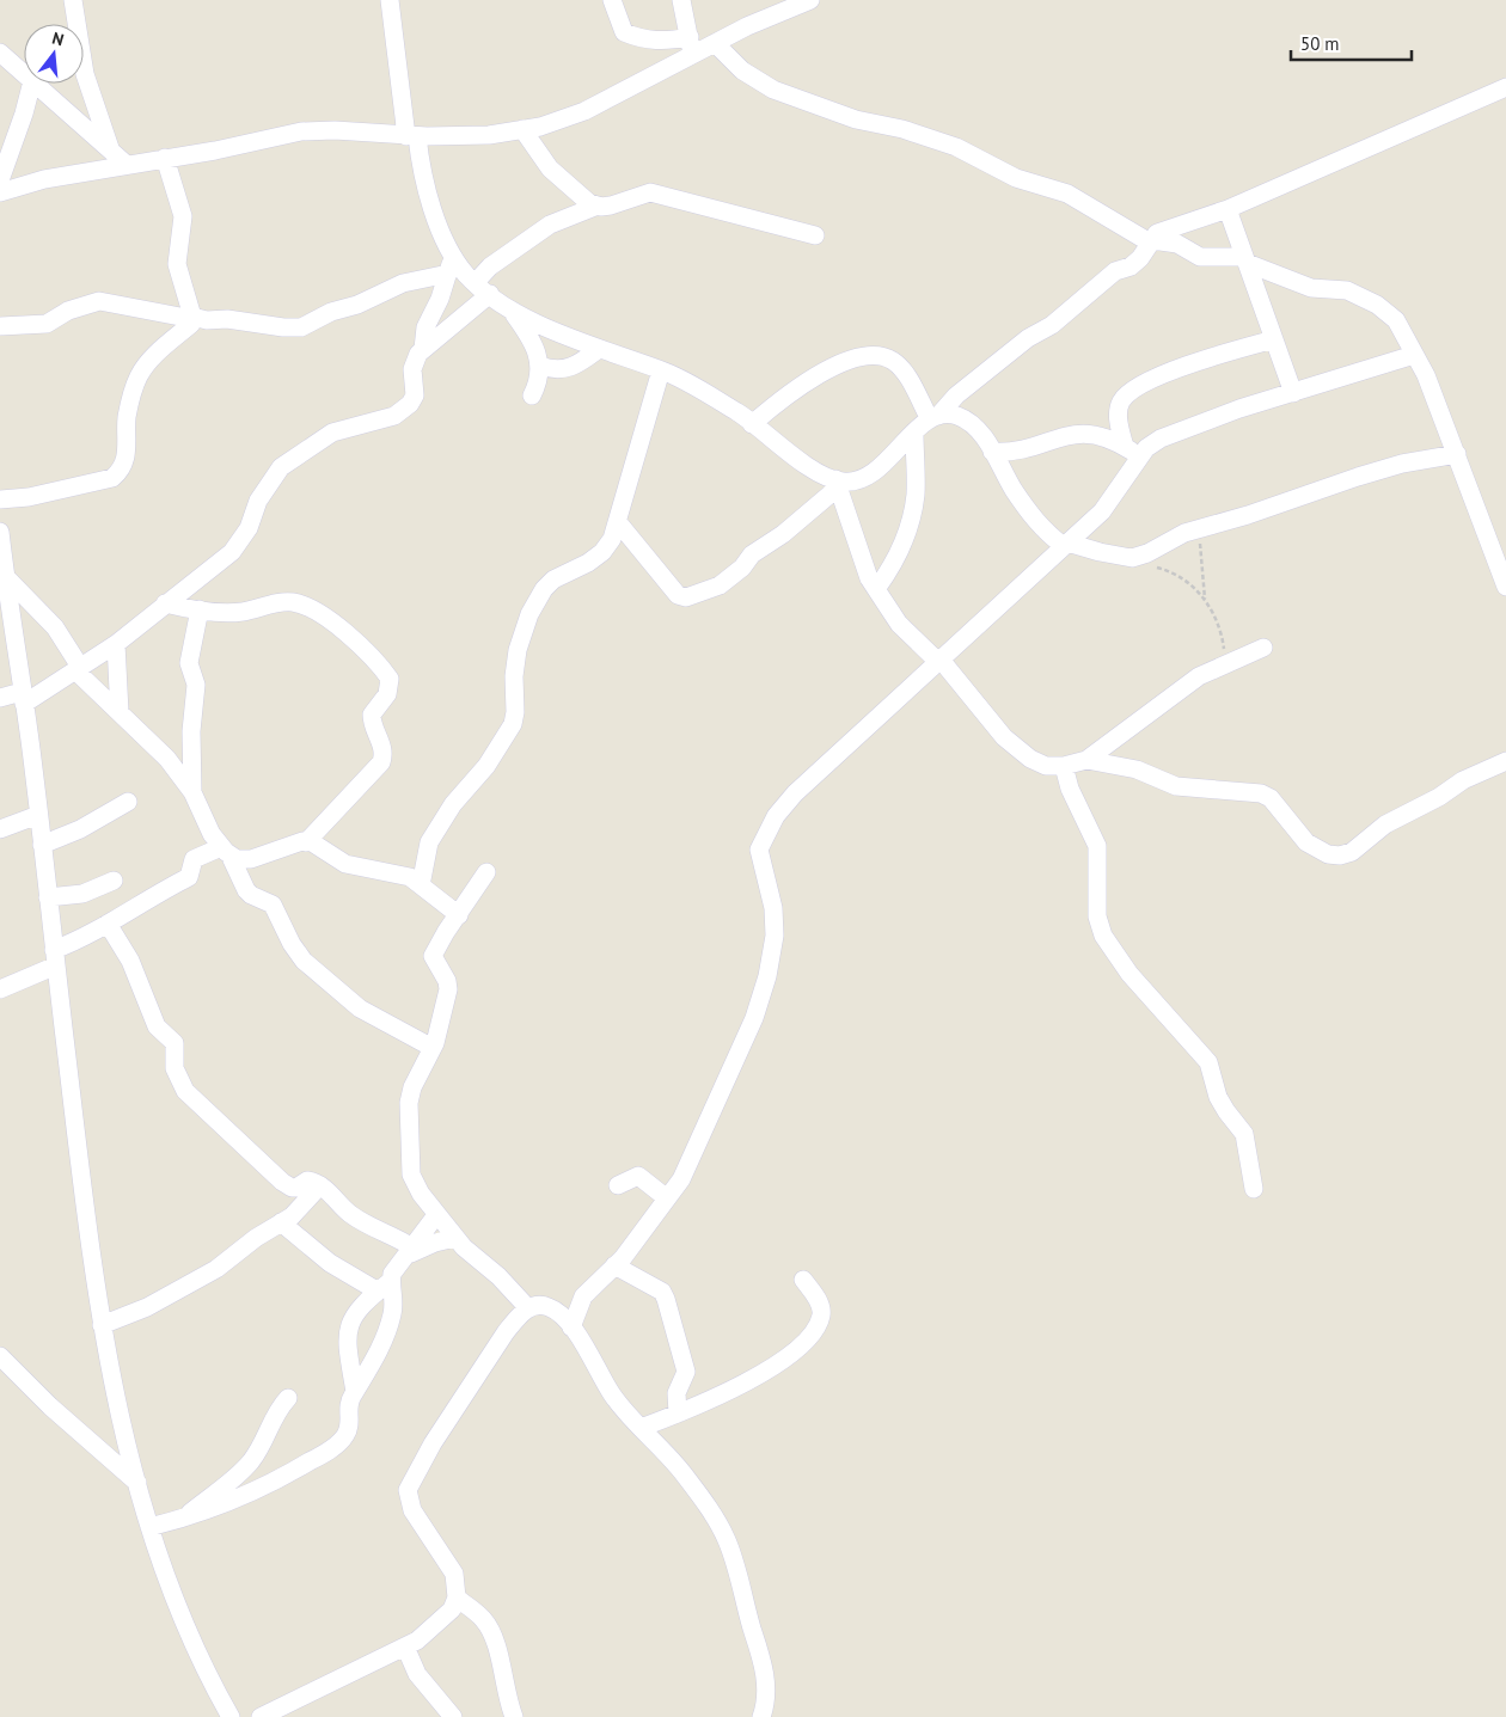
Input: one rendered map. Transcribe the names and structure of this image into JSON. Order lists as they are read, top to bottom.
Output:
{
  "scale_bar": "50 m",
  "north": "top"
}
